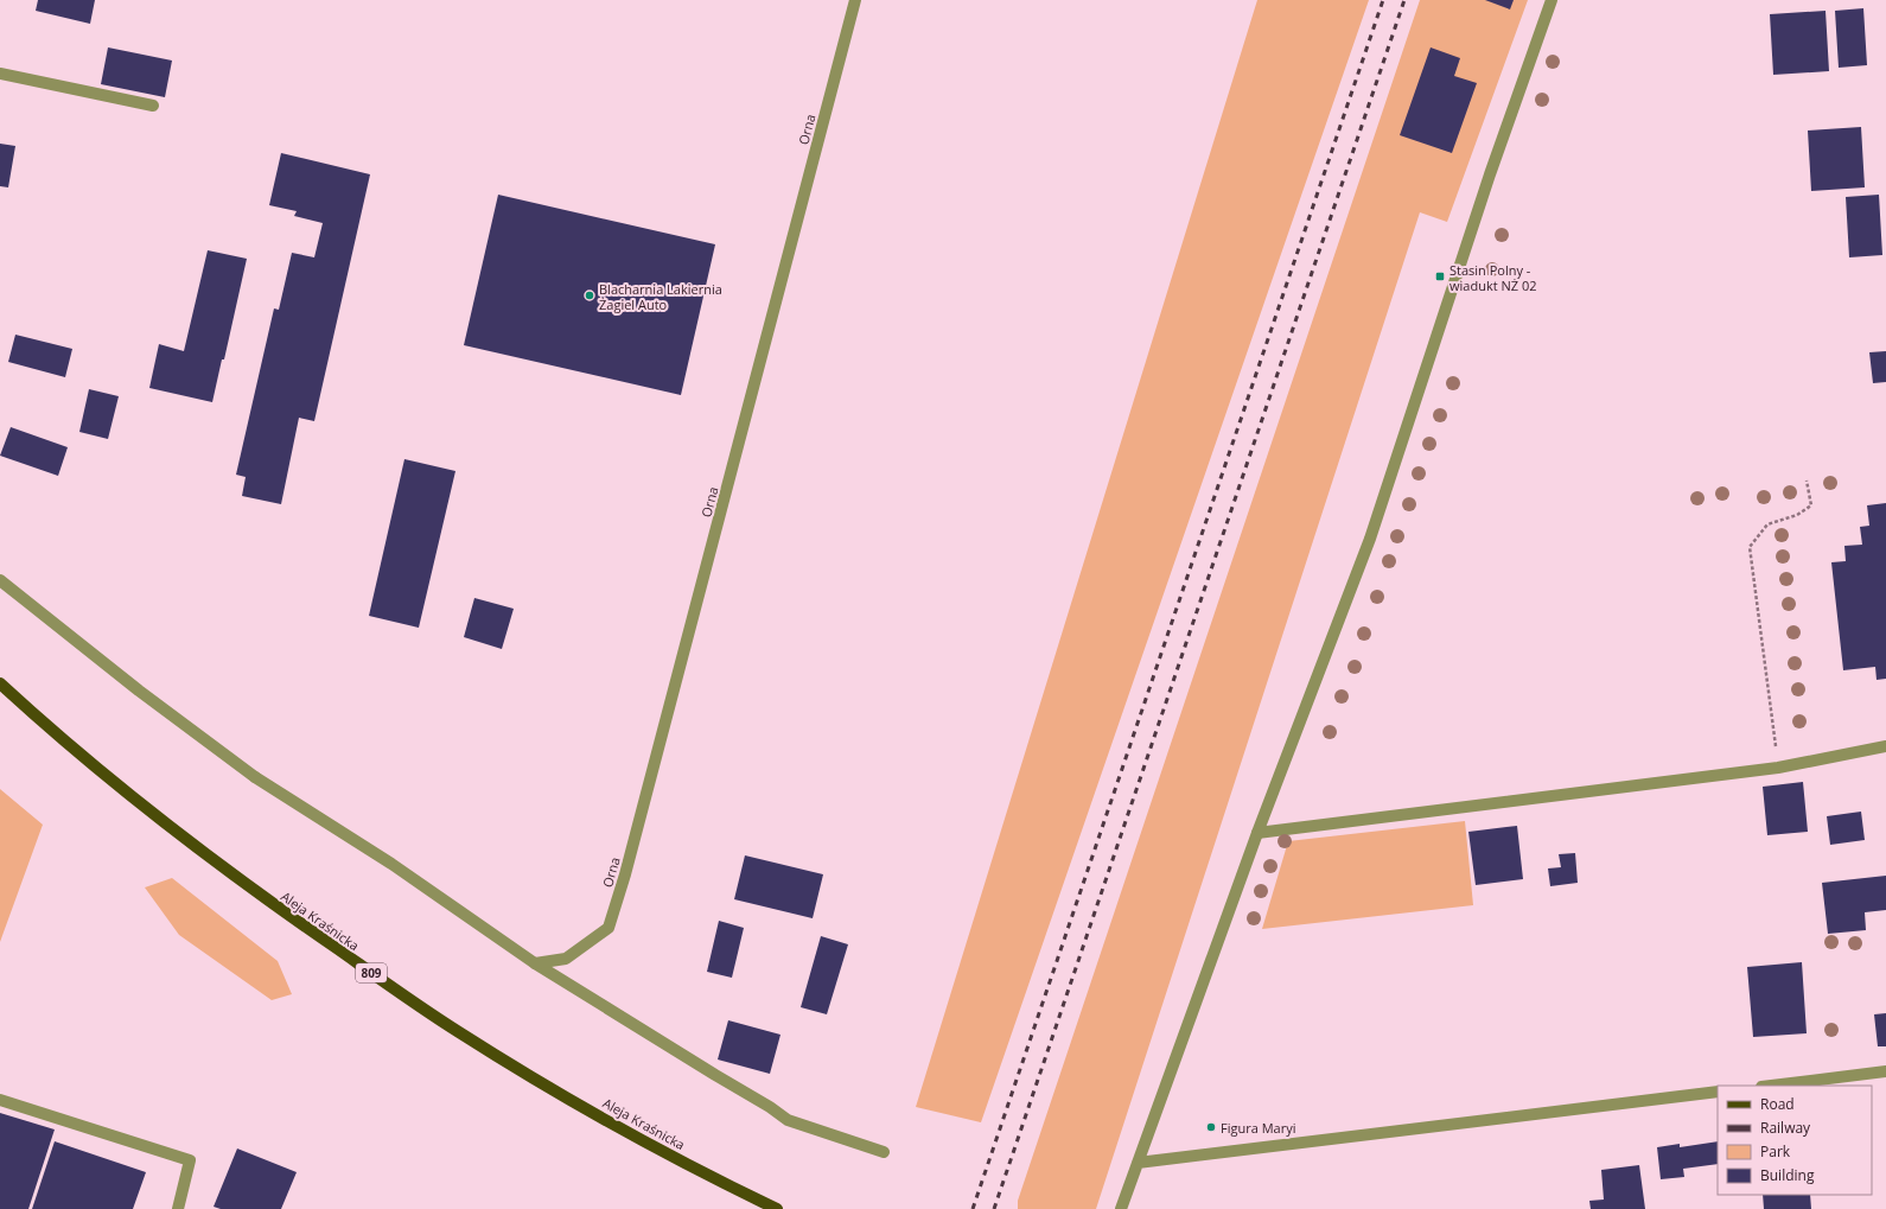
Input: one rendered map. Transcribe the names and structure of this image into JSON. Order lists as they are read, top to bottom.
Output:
{
  "streets": {
    "main road": ["Aleja Kraśnicka", "809"],
    "street": ["Orna"]
  },
  "places": {
    "transit": ["Stasin Polny - wiadukt NŻ 02"],
    "other": ["Blacharnia Lakiernia Żagiel Auto", "Figura Maryi"]
  },
  "legend": [
    "Road",
    "Railway",
    "Park",
    "Building"
  ]
}
